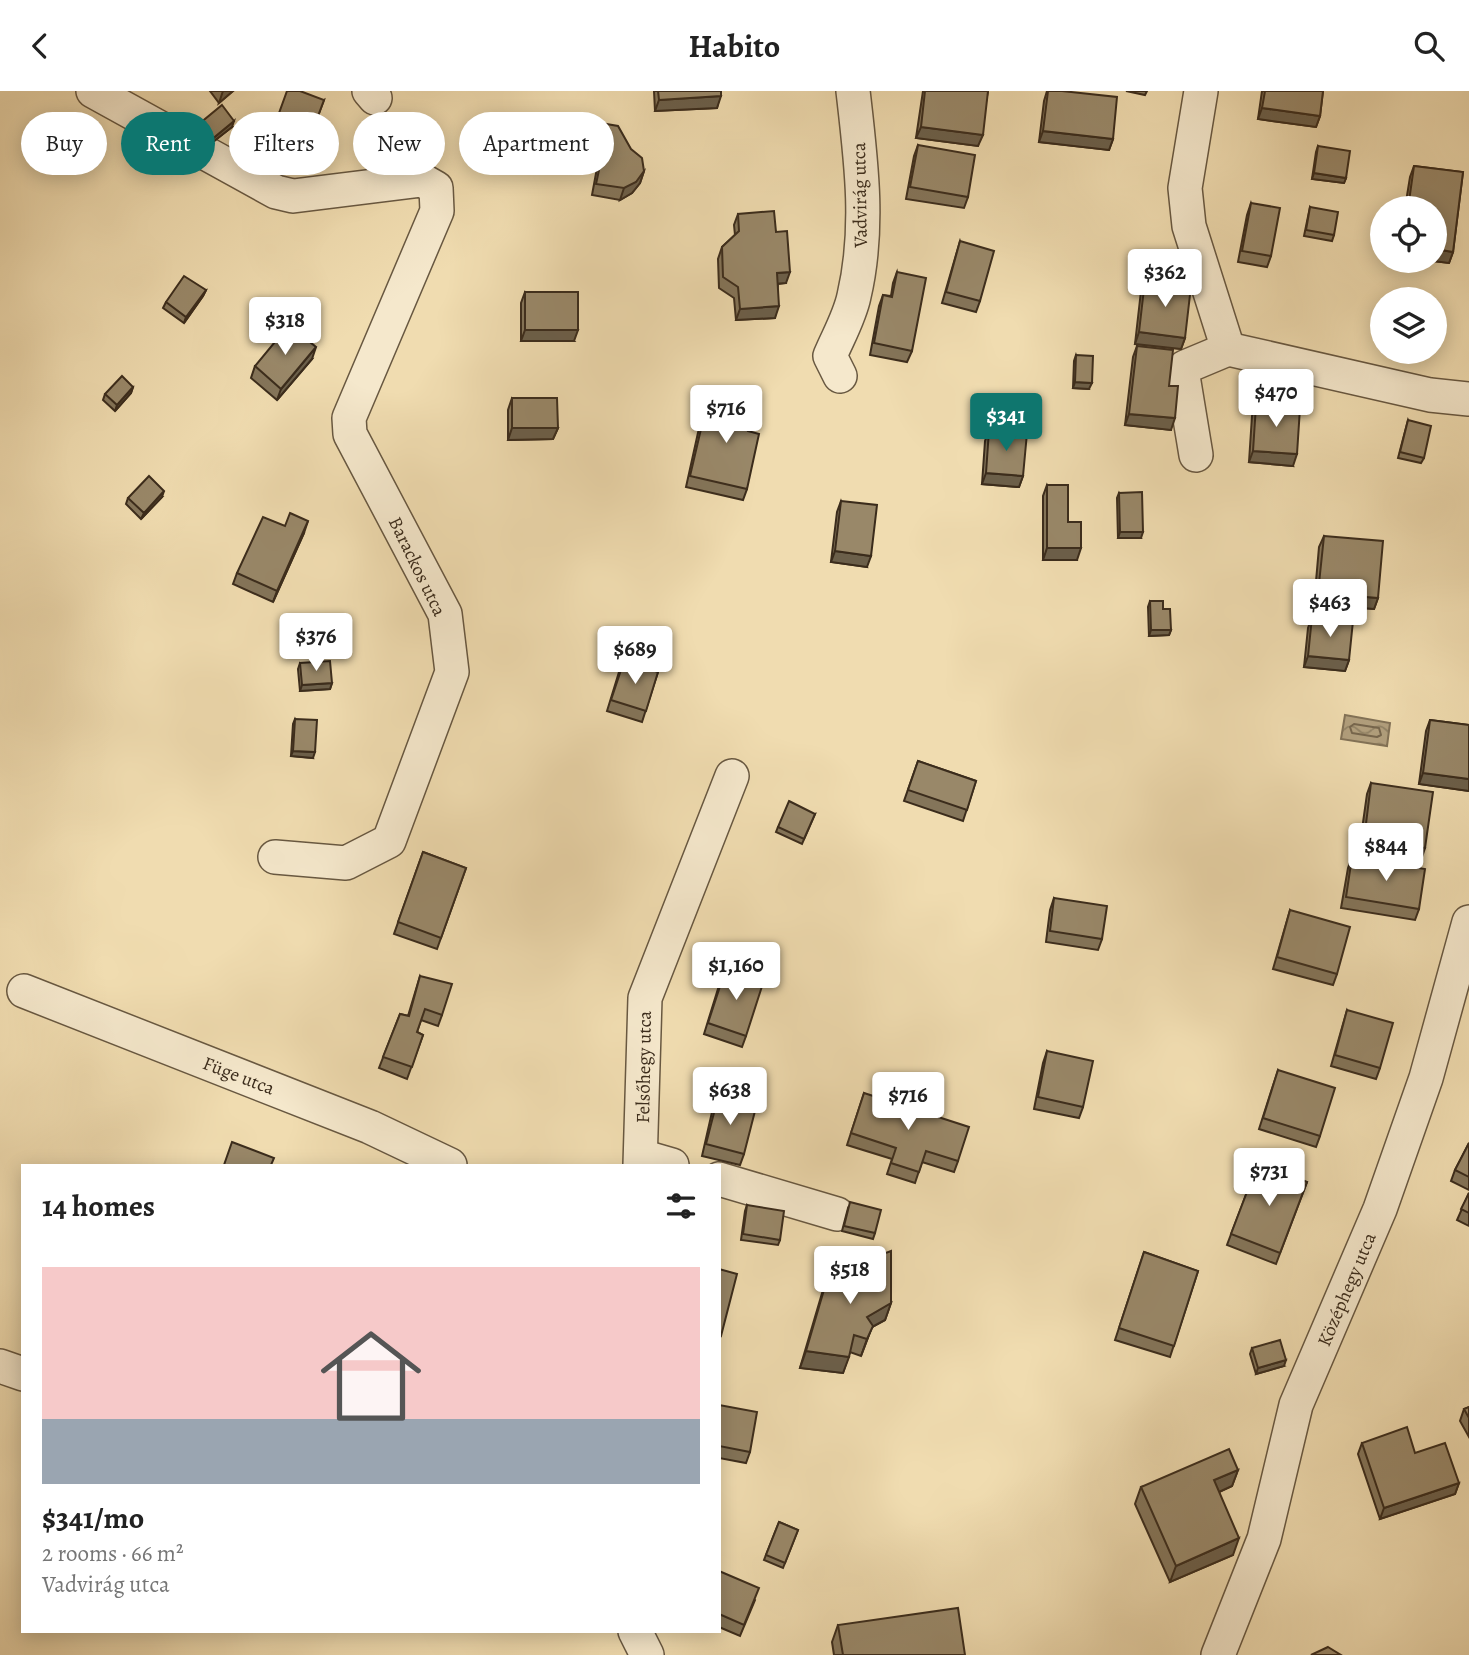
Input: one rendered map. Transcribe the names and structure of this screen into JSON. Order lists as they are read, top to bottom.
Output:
{
  "streets": {
    "street": [
      "Vadvirág utca",
      "Barackos utca",
      "Felsőhegy utca",
      "Füge utca",
      "Középhegy utca"
    ]
  },
  "page": {
    "header": "Habito",
    "chip": [
      "Buy",
      "Rent",
      "Filters",
      "New",
      "Apartment"
    ],
    "price": [
      "$362",
      "$318",
      "$470",
      "$716",
      "$341",
      "$463",
      "$376",
      "$689",
      "$844",
      "$1,160",
      "$638",
      "$716",
      "$731",
      "$518"
    ],
    "heading": "14 homes",
    "list": [
      {
        "name": "$341/mo",
        "note": "2 rooms · 66 m² · Vadvirág utca"
      }
    ]
  }
}
